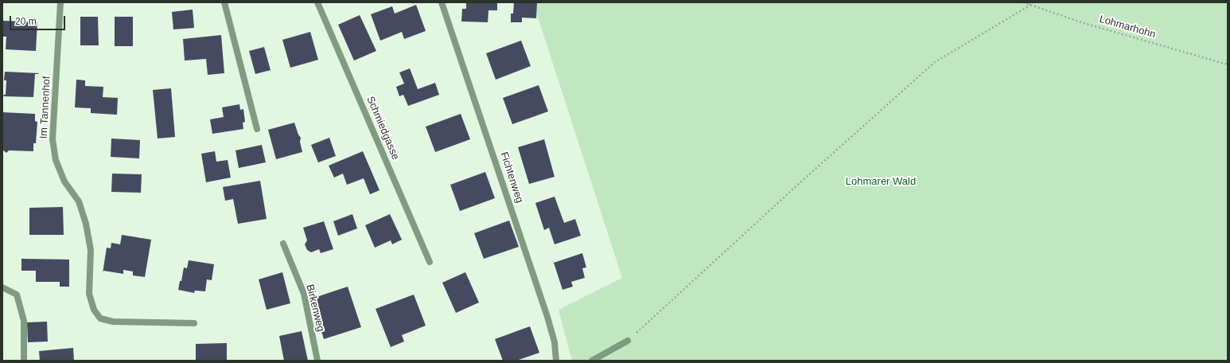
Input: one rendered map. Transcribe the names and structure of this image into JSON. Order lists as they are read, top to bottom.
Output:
{
  "streets": {
    "street": [
      "Im Tannenhof",
      "Schmiedgasse",
      "Fichtenweg",
      "Birkenweg"
    ],
    "path": ["Lohmarhohn"]
  },
  "parks": ["Lohmarer Wald"],
  "scale_bar": "20 m"
}
